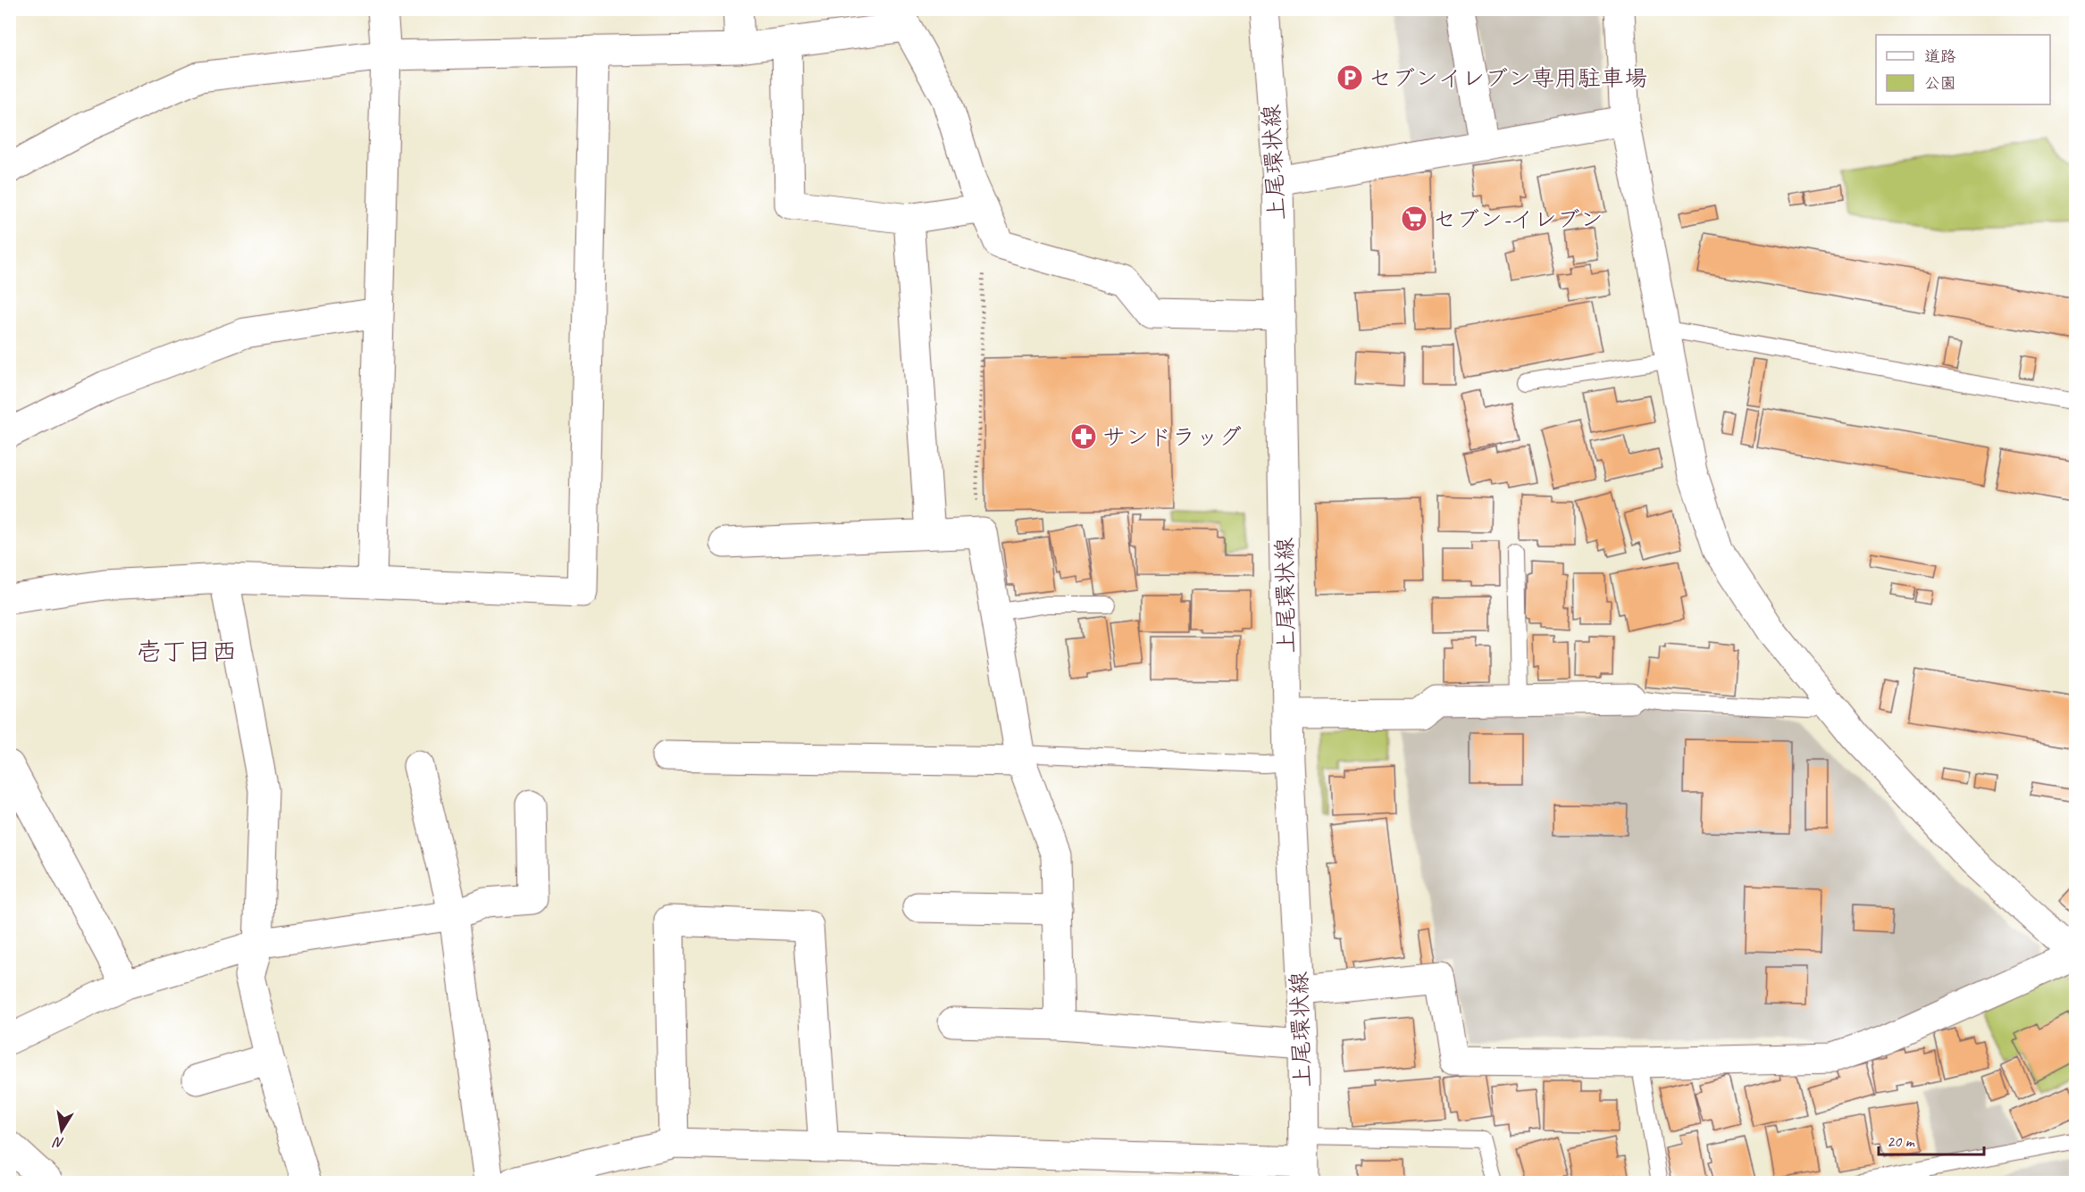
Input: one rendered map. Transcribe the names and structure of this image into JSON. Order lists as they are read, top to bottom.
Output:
{
  "streets": {
    "street": ["上尾環状線"]
  },
  "districts": ["壱丁目西"],
  "places": {
    "parking": ["セブンイレブン専用駐車場"],
    "supermarket": ["セブン-イレブン"],
    "pharmacy": ["サンドラッグ"]
  },
  "legend": ["道路", "公園"],
  "scale_bar": "20 m",
  "north": "bottom"
}
